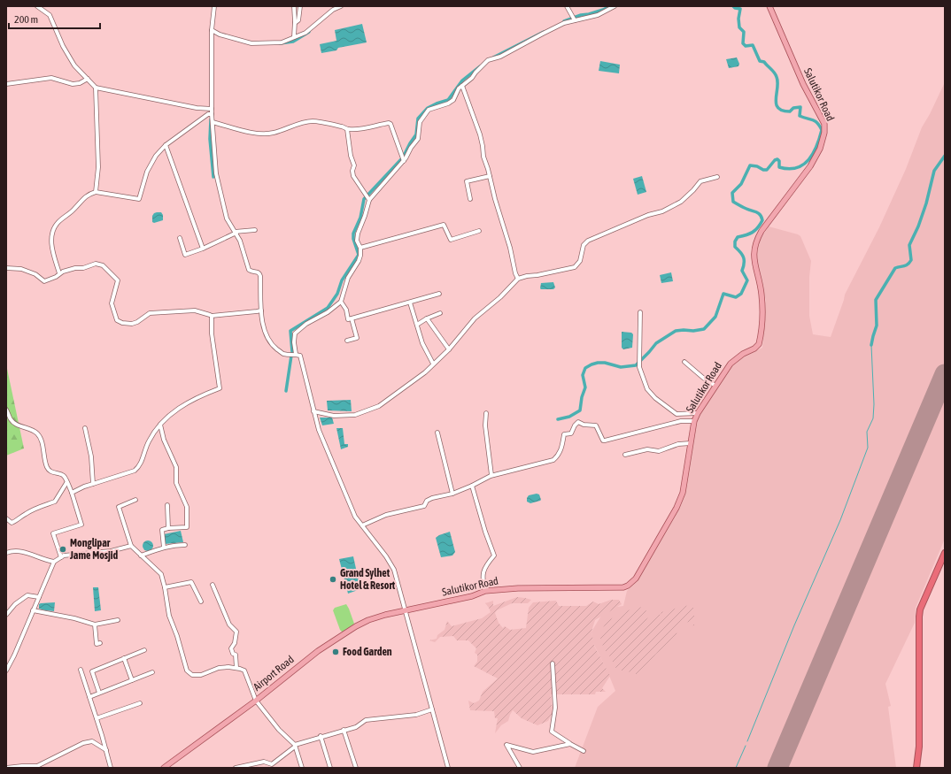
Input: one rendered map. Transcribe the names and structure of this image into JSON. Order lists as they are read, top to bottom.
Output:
{
  "streets": {
    "main road": ["Salutikor Road", "Airport Road"]
  },
  "crossings": [
    ["Salutikor Road", "Airport Road"]
  ],
  "places": ["Monglipar Jame Mosjid", "Grand Sylhet Hotel & Resort", "Food Garden"],
  "scale_bar": "200 m"
}
